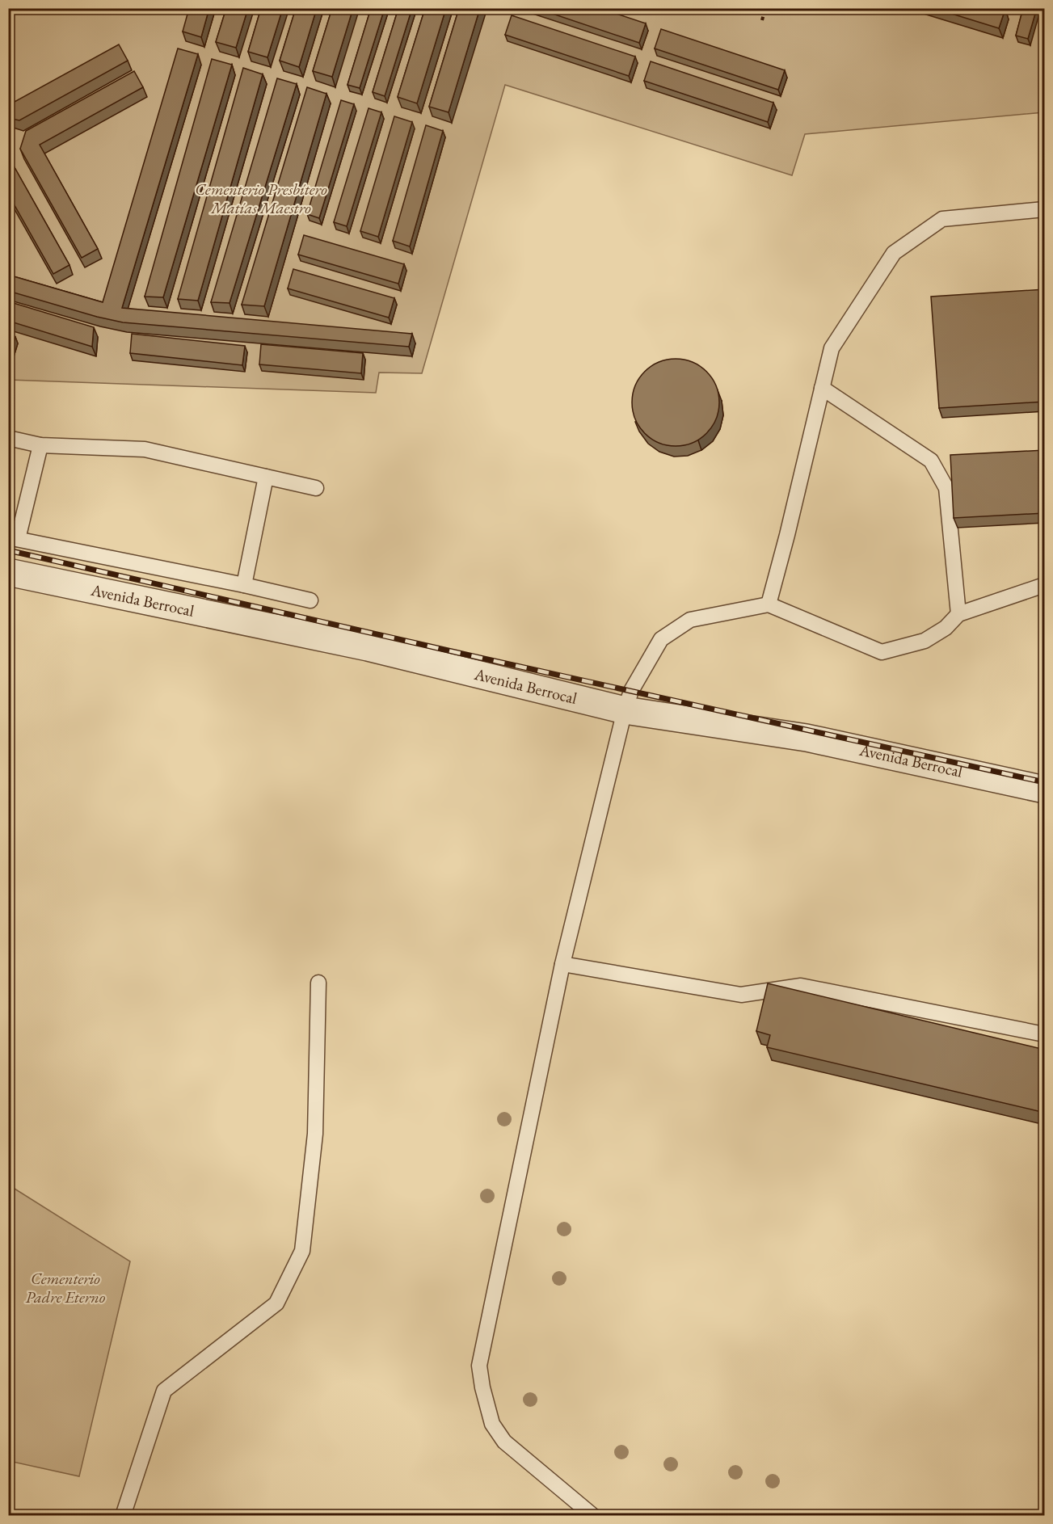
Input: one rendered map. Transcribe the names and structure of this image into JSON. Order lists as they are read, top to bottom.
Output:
{
  "streets": {
    "street": ["Avenida Berrocal"]
  },
  "parks": ["Cementerio Presbítero Matías Maestro", "Cementerio Padre Eterno"]
}
